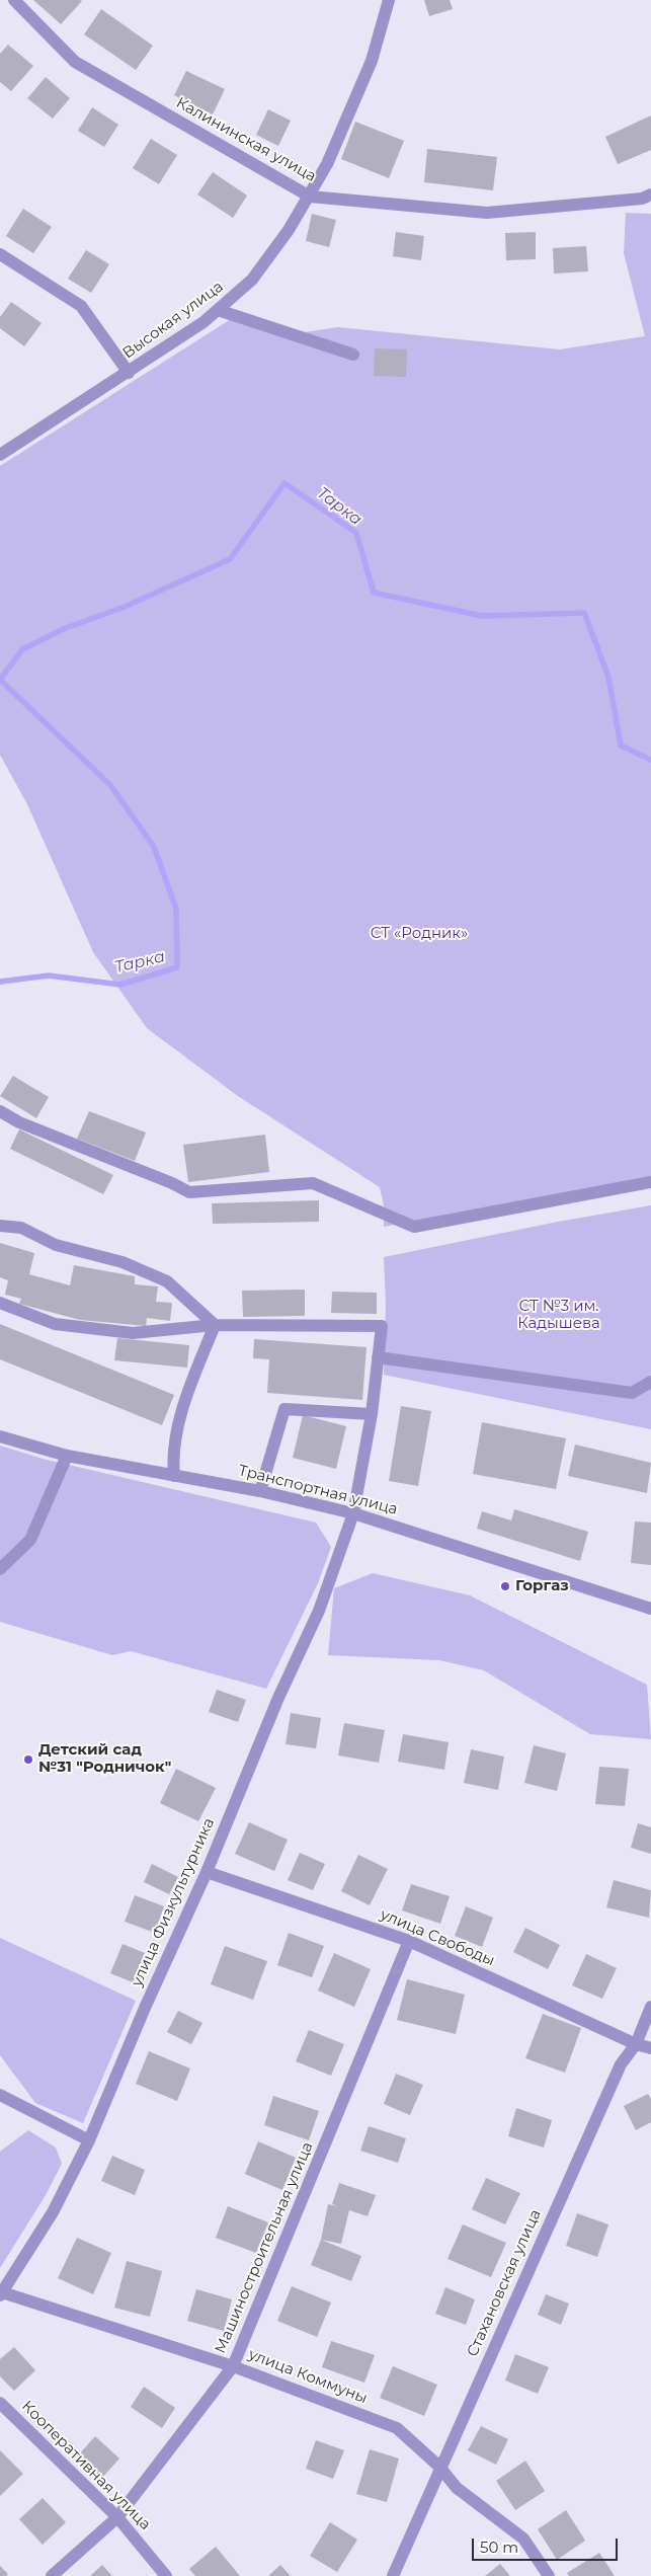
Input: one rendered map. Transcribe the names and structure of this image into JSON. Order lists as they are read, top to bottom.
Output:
{
  "streets": {
    "street": [
      "Калининская улица",
      "Высокая улица",
      "Транспортная улица",
      "улица Физкультурника",
      "улица Свободы",
      "Машиностроительная улица",
      "Стахановская улица",
      "улица Коммуны",
      "Кооперативная улица"
    ]
  },
  "crossings": [
    ["Калининская улица", "Высокая улица"],
    ["Транспортная улица", "улица Физкультурника"],
    ["улица Физкультурника", "улица Свободы"],
    ["улица Физкультурника", "улица Коммуны"],
    ["улица Свободы", "Машиностроительная улица"],
    ["улица Свободы", "Стахановская улица"],
    ["Машиностроительная улица", "улица Коммуны"],
    ["Машиностроительная улица", "Кооперативная улица"],
    ["Стахановская улица", "улица Коммуны"]
  ],
  "water": ["Тарка"],
  "parks": ["СТ «Родник»", "СТ №3 им. Кадышева"],
  "places": ["Горгаз", "Детский сад №31 \"Родничок\""],
  "scale_bar": "50 m"
}
